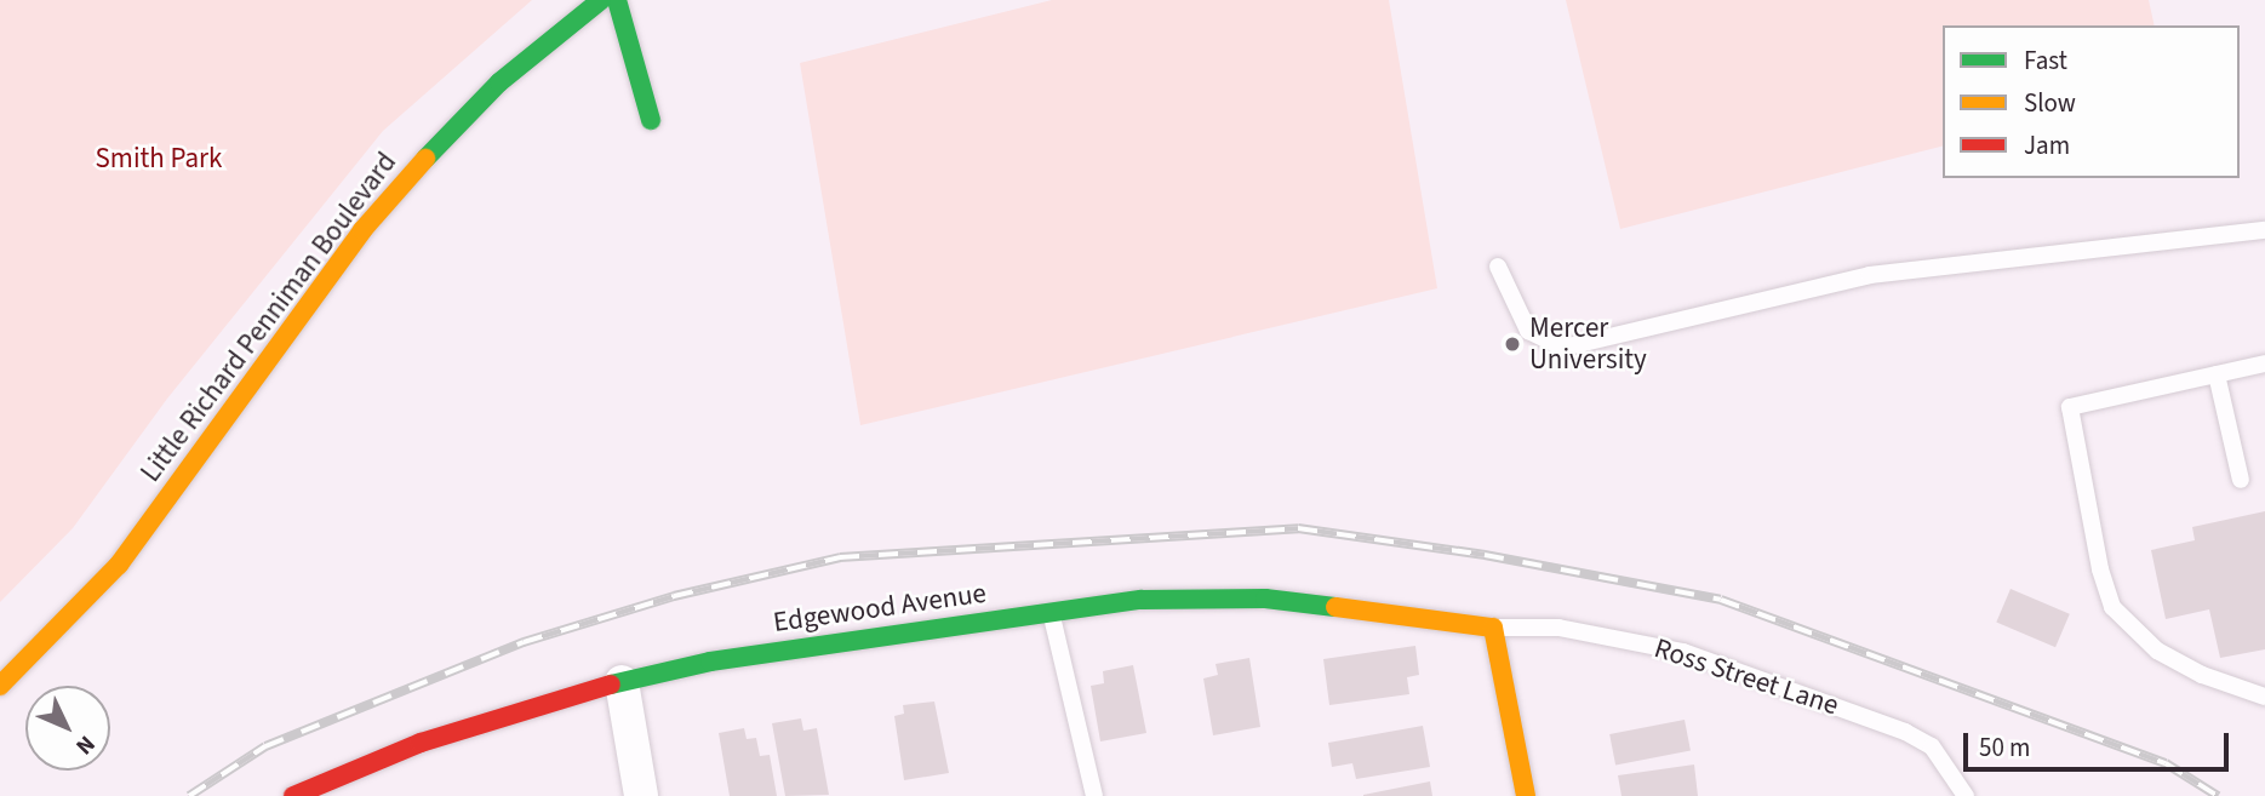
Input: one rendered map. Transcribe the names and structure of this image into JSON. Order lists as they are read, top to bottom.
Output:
{
  "streets": {
    "street": ["Little Richard Penniman Boulevard", "Edgewood Avenue"],
    "lane": ["Ross Street Lane"]
  },
  "crossings": [
    ["Edgewood Avenue", "Ross Street Lane"]
  ],
  "parks": ["Smith Park"],
  "places": ["Mercer University"],
  "legend": ["Fast", "Slow", "Jam"],
  "scale_bar": "50 m",
  "north": "bottom right"
}
